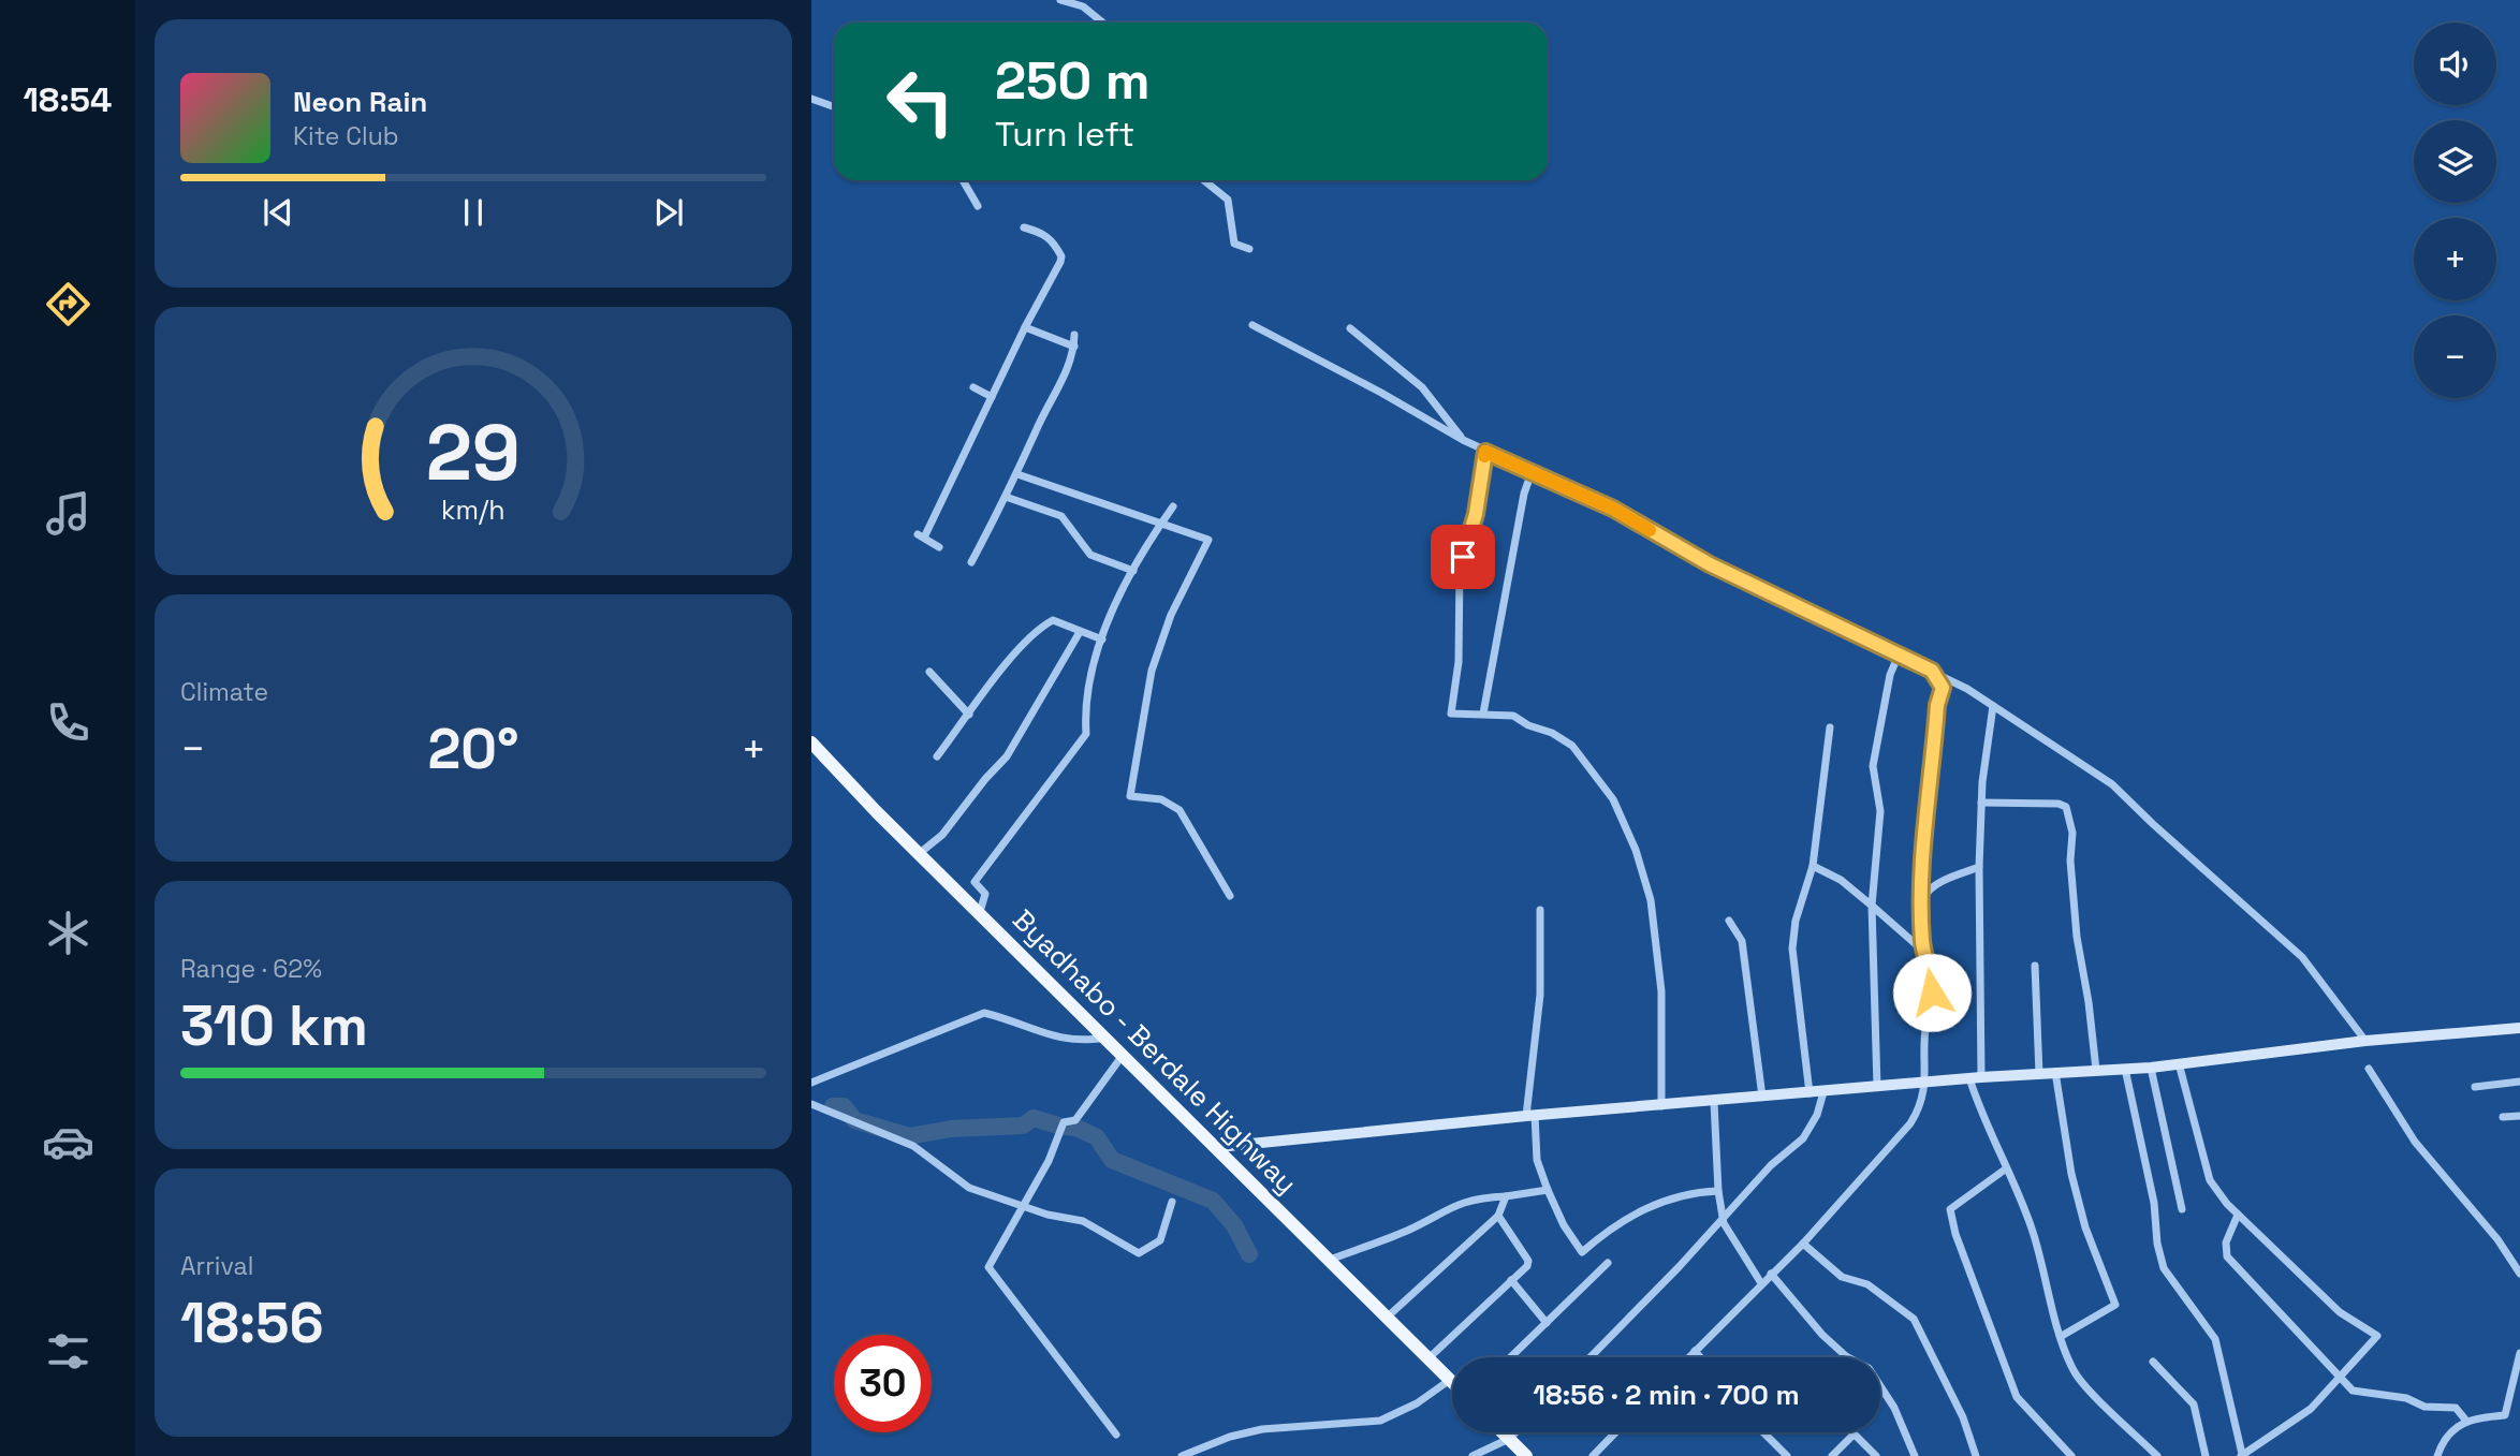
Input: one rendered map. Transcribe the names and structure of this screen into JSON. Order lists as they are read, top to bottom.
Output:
{
  "streets": {
    "main road": ["Byadhabo - Berdale Highway"]
  },
  "page": {
    "tabs": "18:54",
    "map_buttons": ["+", "−"],
    "turn": ["250 m", "Turn left"],
    "song": ["Neon Rain", "Kite Club"],
    "tile": [
      "Climate",
      ["Range · 62%", "310 km"],
      ["Arrival", "18:56"]
    ],
    "heat": ["−", "20°", "+"],
    "limit": "30",
    "trip": "18:56 · 2 min · 700 m",
    "gauge": ["29", "km/h"]
  }
}
